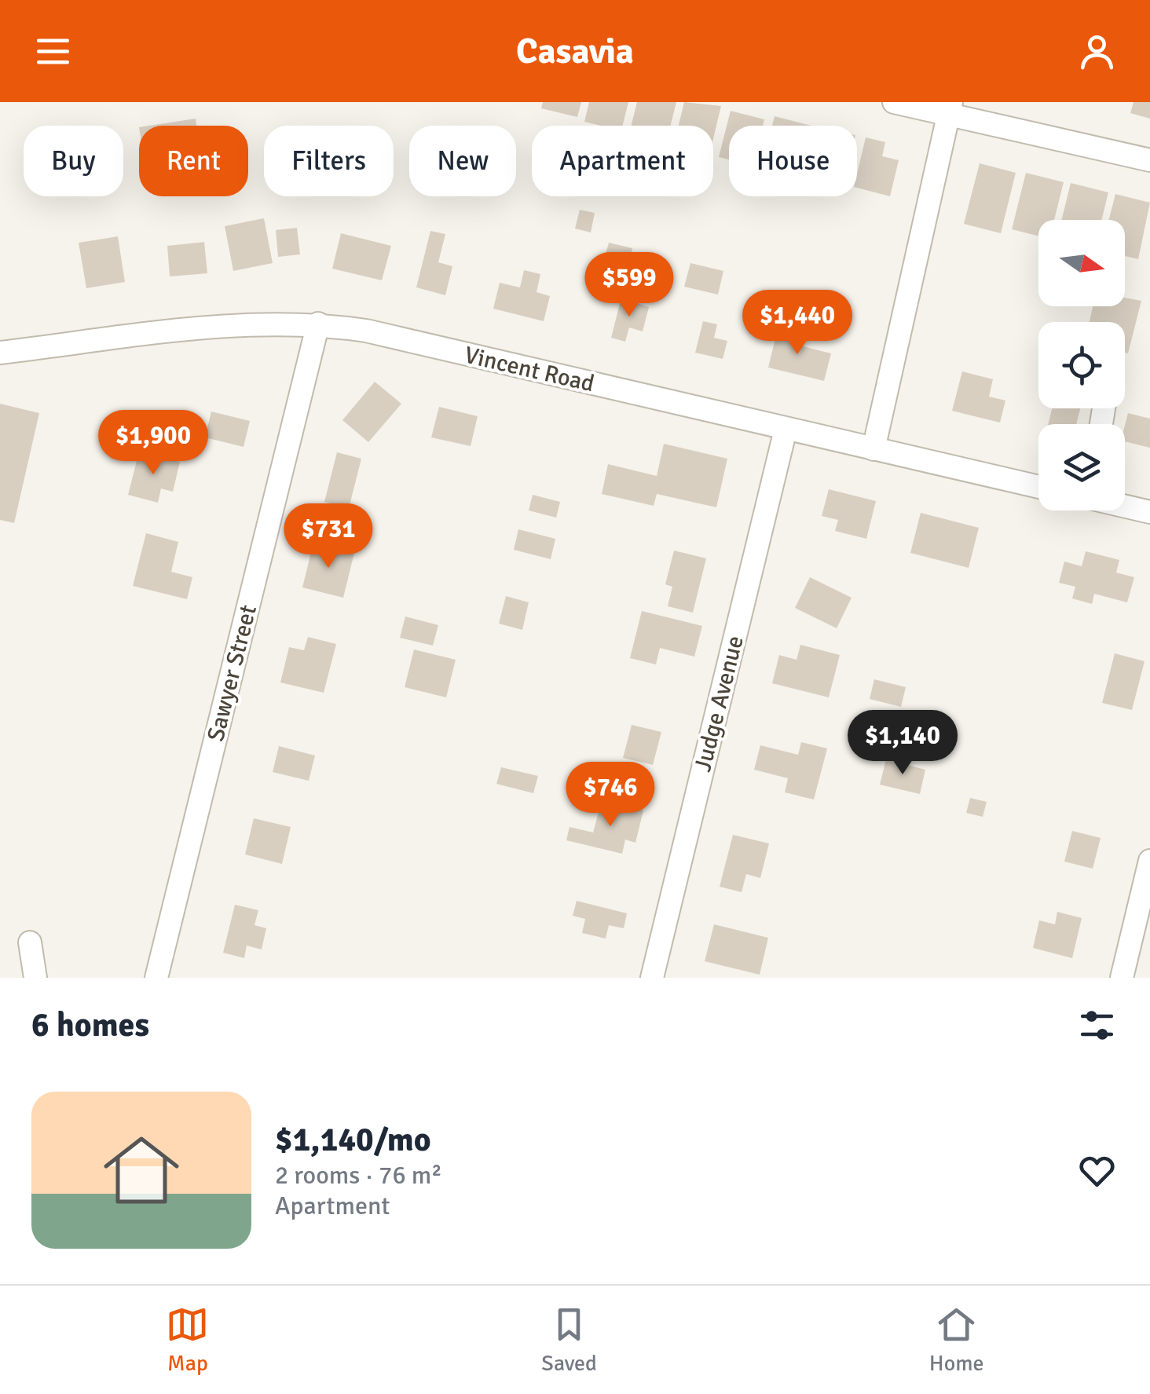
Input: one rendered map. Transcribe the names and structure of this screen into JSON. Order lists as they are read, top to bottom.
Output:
{
  "streets": {
    "street": ["Vincent Road", "Sawyer Street", "Judge Avenue"]
  },
  "crossings": [
    ["Vincent Road", "Sawyer Street"],
    ["Vincent Road", "Judge Avenue"]
  ],
  "north": "right",
  "page": {
    "header": "Casavia",
    "chip": [
      "Buy",
      "Rent",
      "Filters",
      "New",
      "Apartment",
      "House"
    ],
    "price": [
      "$599",
      "$1,440",
      "$1,900",
      "$731",
      "$1,140",
      "$746"
    ],
    "heading": "6 homes",
    "list": [
      {
        "name": "$1,140/mo",
        "note": "2 rooms · 76 m² · Apartment"
      }
    ],
    "tabs": ["Map", "Saved", "Home"]
  }
}
